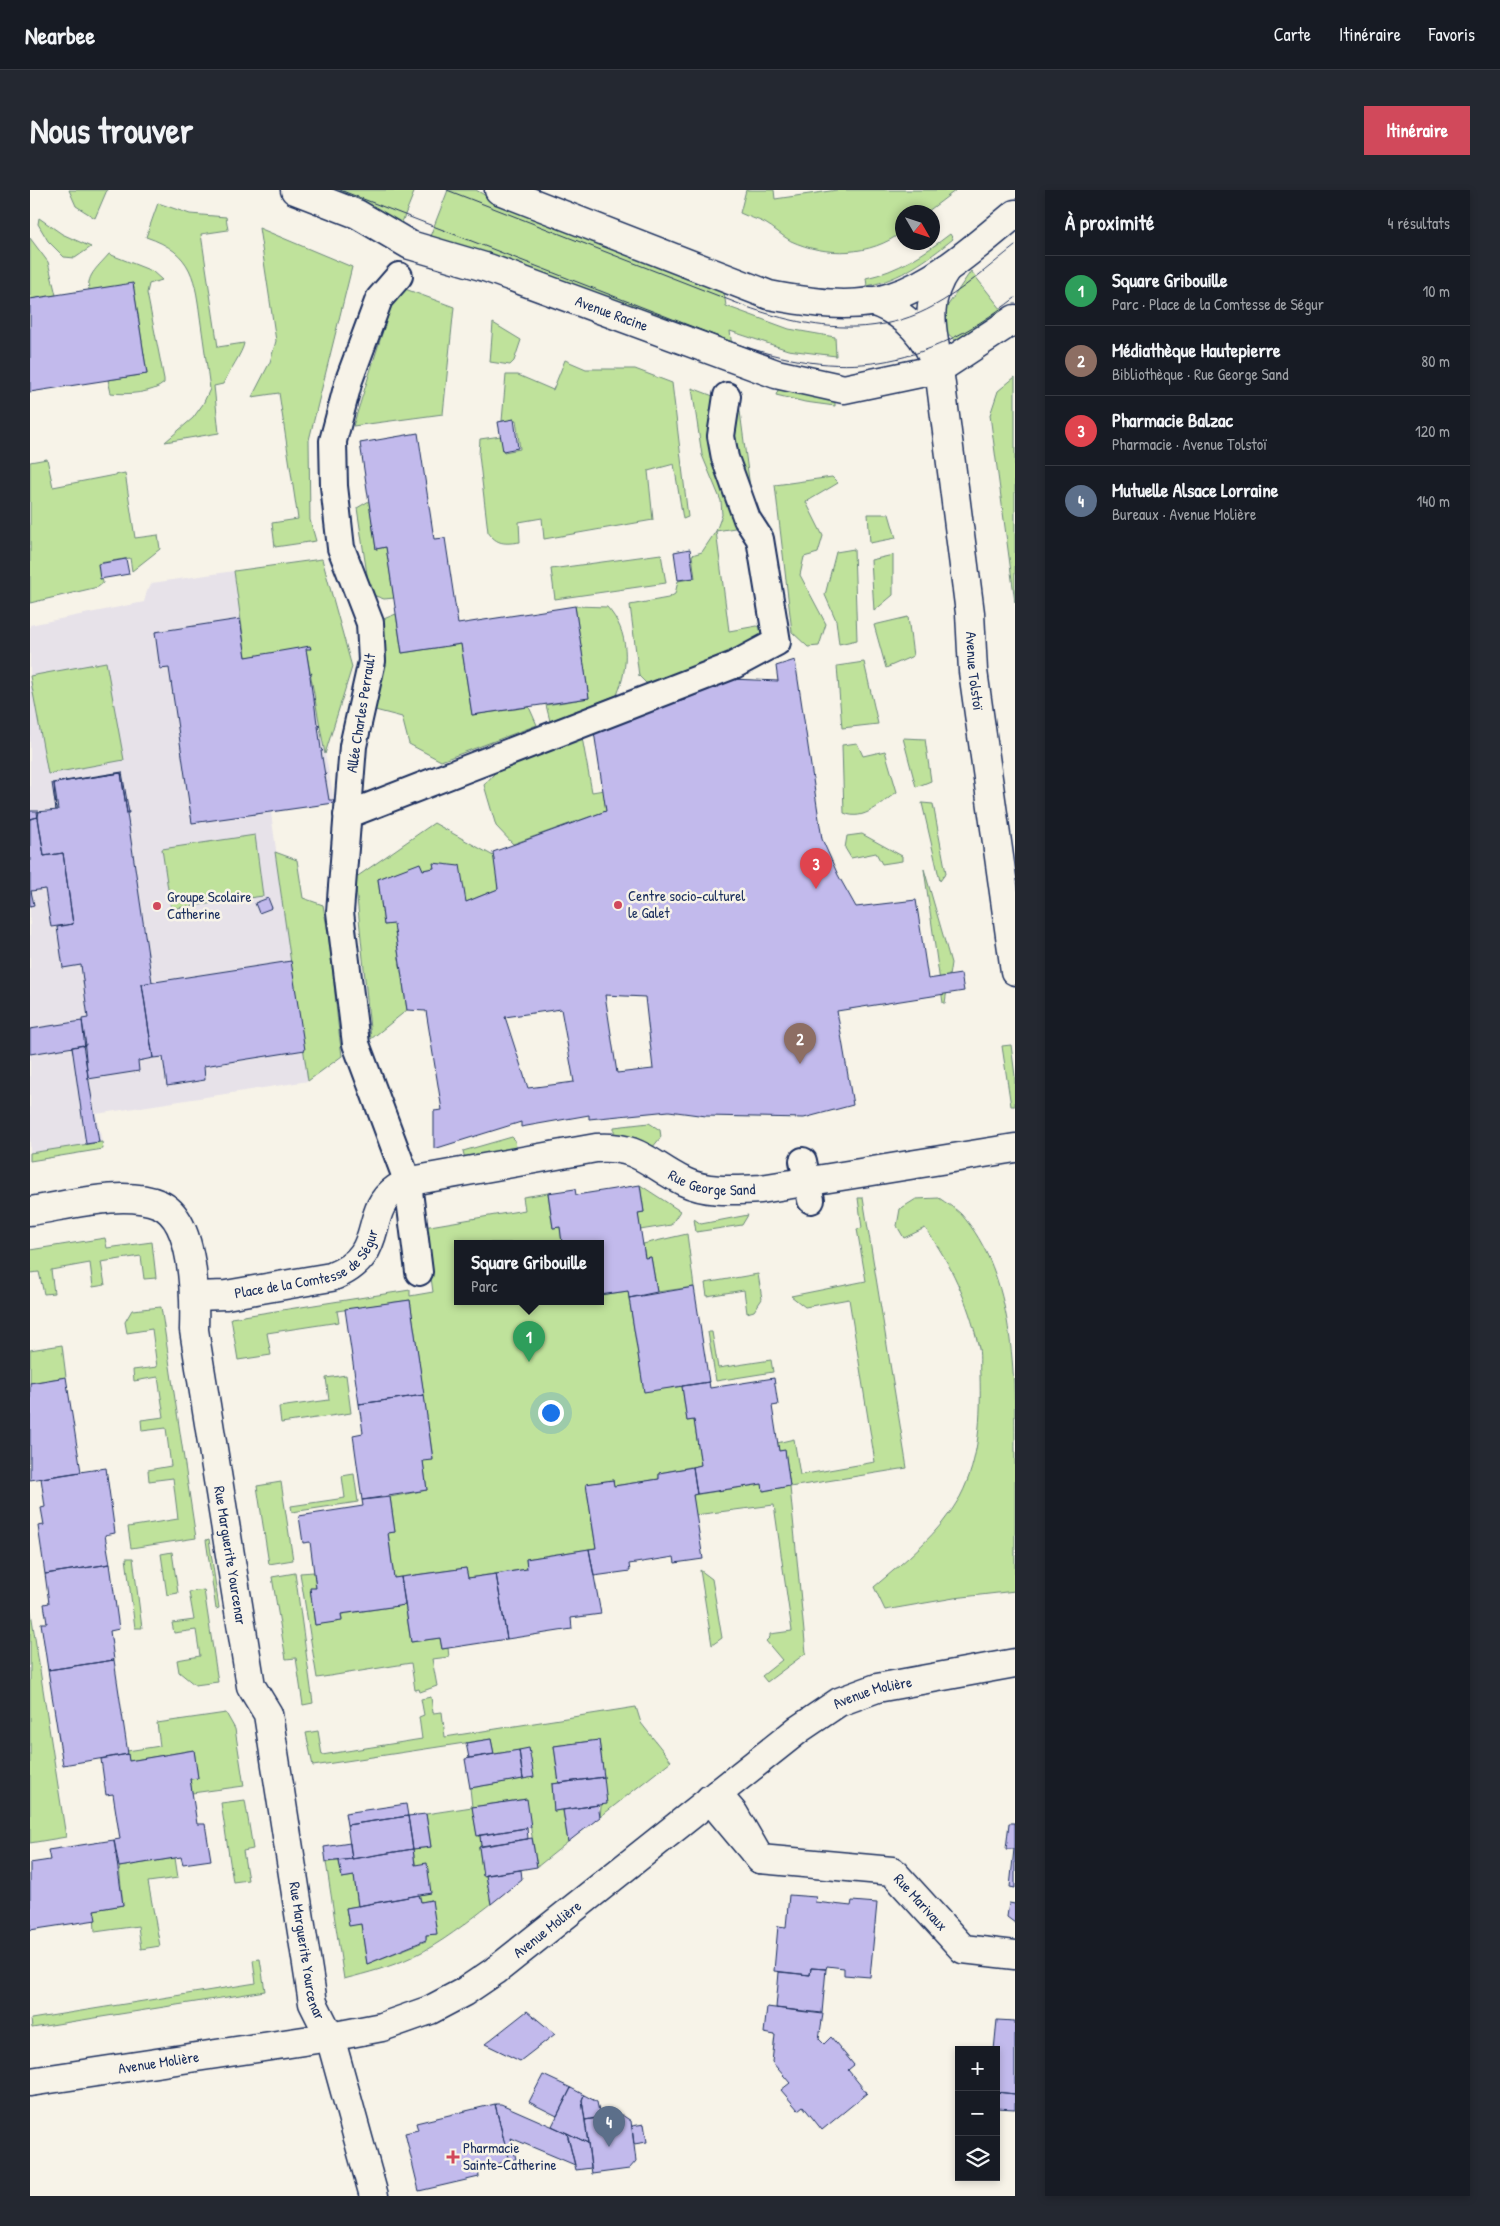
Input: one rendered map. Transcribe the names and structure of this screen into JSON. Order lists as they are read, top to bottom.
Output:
{
  "streets": {
    "street": [
      "Avenue Racine",
      "Avenue Tolstoï",
      "Allée Charles Perrault",
      "Rue George Sand",
      "Place de la Comtesse de Ségur",
      "Rue Marguerite Yourcenar",
      "Avenue Molière",
      "Rue Marivaux"
    ]
  },
  "crossings": [
    ["Avenue Racine", "Avenue Tolstoï"],
    ["Allée Charles Perrault", "Rue George Sand"],
    ["Allée Charles Perrault", "Place de la Comtesse de Ségur"],
    ["Rue George Sand", "Place de la Comtesse de Ségur"],
    ["Place de la Comtesse de Ségur", "Rue Marguerite Yourcenar"],
    ["Rue Marguerite Yourcenar", "Avenue Molière"],
    ["Avenue Molière", "Rue Marivaux"]
  ],
  "places": {
    "other": ["Centre socio-culturel le Galet", "Groupe Scolaire Catherine"],
    "health": ["Pharmacie Sainte-Catherine"]
  },
  "north": "bottom right",
  "page": {
    "header": "Nearbee",
    "nav": ["Carte", "Itinéraire", "Favoris"],
    "buttons": "Itinéraire",
    "title": "Nous trouver",
    "heading": ["À proximité", "4 résultats"],
    "list": [
      {
        "mark": "1",
        "name": "Square Gribouille",
        "note": "Parc · Place de la Comtesse de Ségur",
        "value": "10 m"
      },
      {
        "mark": "2",
        "name": "Médiathèque Hautepierre",
        "note": "Bibliothèque · Rue George Sand",
        "value": "80 m"
      },
      {
        "mark": "3",
        "name": "Pharmacie Balzac",
        "note": "Pharmacie · Avenue Tolstoï",
        "value": "120 m"
      },
      {
        "mark": "4",
        "name": "Mutuelle Alsace Lorraine",
        "note": "Bureaux · Avenue Molière",
        "value": "140 m"
      }
    ],
    "pins": [
      "3",
      "2",
      "1",
      "4"
    ],
    "popup": ["Square Gribouille", "Parc"],
    "map_buttons": ["+", "−"]
  }
}
